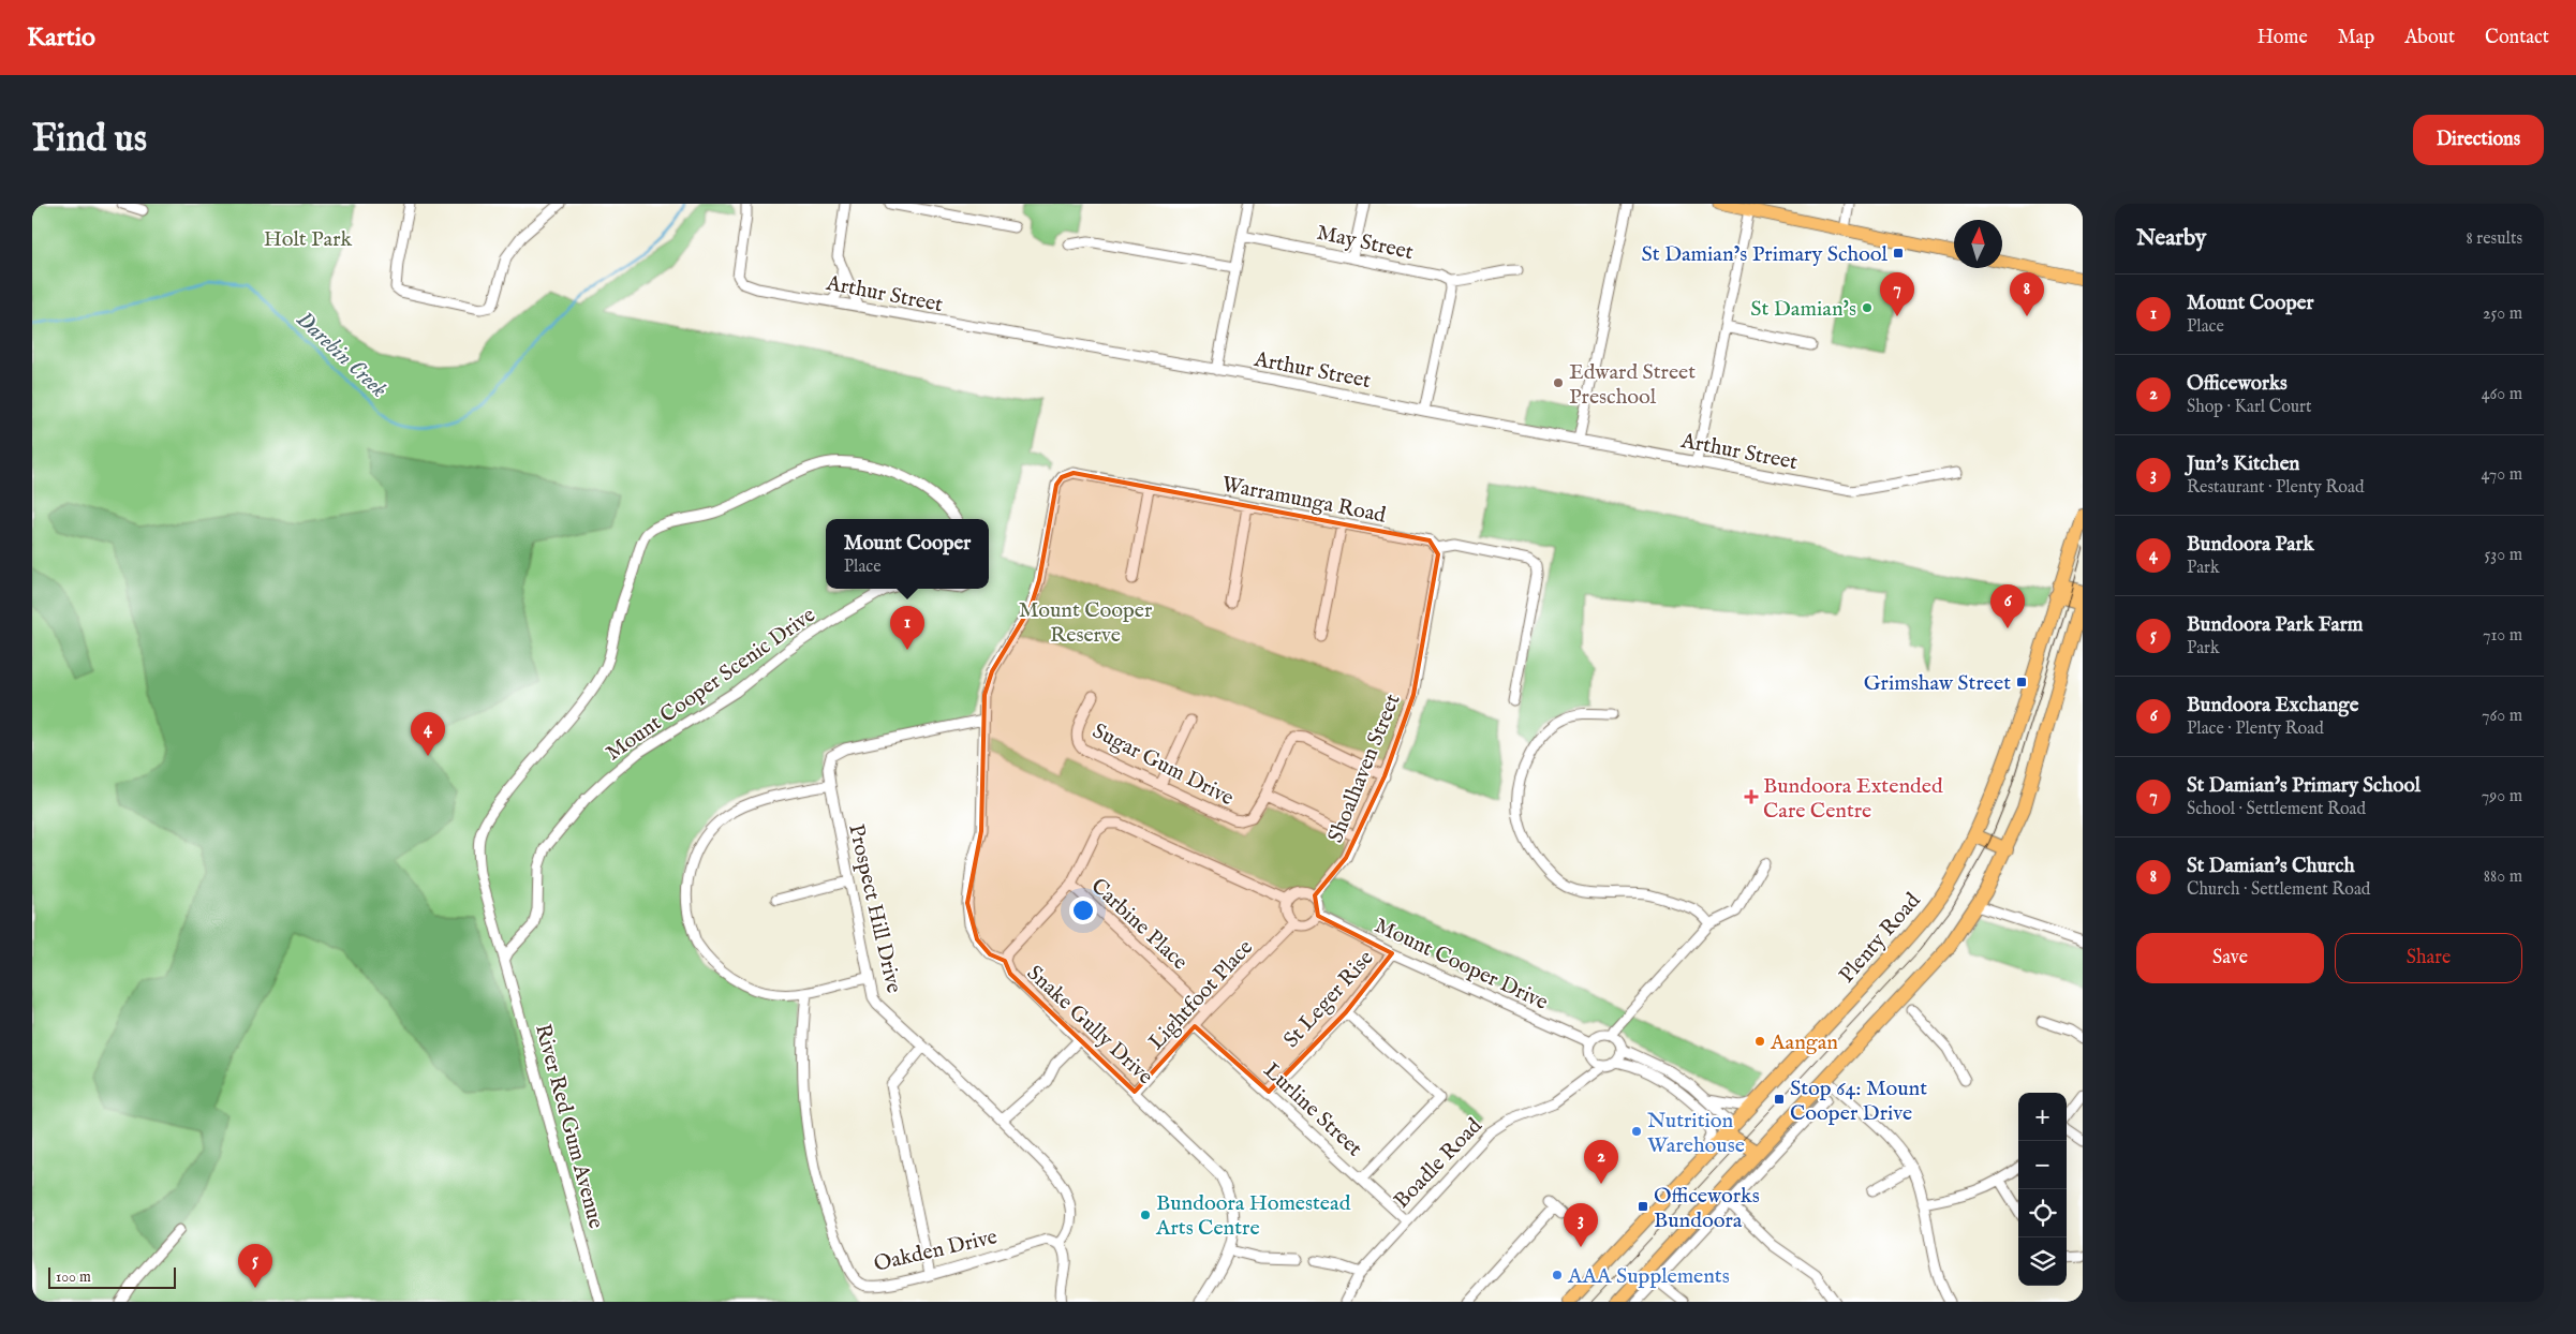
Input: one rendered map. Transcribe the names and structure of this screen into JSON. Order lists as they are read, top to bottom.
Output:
{
  "streets": {
    "highway": ["Plenty Road"],
    "street": [
      "May Street",
      "Arthur Street",
      "Warramunga Road",
      "Mount Cooper Scenic Drive",
      "Sugar Gum Drive",
      "Shoalhaven Street",
      "Prospect Hill Drive",
      "Carbine Place",
      "Mount Cooper Drive",
      "Lightfoot Place",
      "St Leger Rise",
      "Snake Gully Drive",
      "Lurline Street",
      "River Red Gum Avenue",
      "Boadle Road",
      "Oakden Drive"
    ]
  },
  "crossings": [
    ["Warramunga Road", "Shoalhaven Street"],
    ["Warramunga Road", "Snake Gully Drive"],
    ["Mount Cooper Scenic Drive", "River Red Gum Avenue"],
    ["Sugar Gum Drive", "Shoalhaven Street"],
    ["Shoalhaven Street", "Mount Cooper Drive"],
    ["Shoalhaven Street", "Lightfoot Place"],
    ["Prospect Hill Drive", "Snake Gully Drive"],
    ["Prospect Hill Drive", "Oakden Drive"],
    ["Carbine Place", "Lightfoot Place"],
    ["Mount Cooper Drive", "Lightfoot Place"],
    ["Mount Cooper Drive", "St Leger Rise"],
    ["Mount Cooper Drive", "Boadle Road"],
    ["Lightfoot Place", "Snake Gully Drive"],
    ["Lightfoot Place", "Lurline Street"],
    ["St Leger Rise", "Lurline Street"],
    ["Lurline Street", "Boadle Road"]
  ],
  "water": ["Darebin Creek"],
  "parks": ["Holt Park", "Mount Cooper Reserve"],
  "places": {
    "transit": [
      "St Damian’s Primary School",
      "Grimshaw Street",
      "Stop 64: Mount Cooper Drive",
      "Officeworks Bundoora"
    ],
    "other": [
      "St Damian's",
      "Edward Street Preschool",
      "Aangan",
      "Nutrition Warehouse",
      "Bundoora Homestead Arts Centre",
      "AAA Supplements"
    ],
    "health": ["Bundoora Extended Care Centre"]
  },
  "scale_bar": "100 m",
  "north": "top",
  "page": {
    "header": "Kartio",
    "nav": [
      "Home",
      "Map",
      "About",
      "Contact"
    ],
    "buttons": [
      "Directions",
      ["Save", "Share"]
    ],
    "title": "Find us",
    "heading": ["Nearby", "8 results"],
    "pins": [
      "7",
      "8",
      "6",
      "1",
      "4",
      "2",
      "3",
      "5"
    ],
    "list": [
      {
        "mark": "1",
        "name": "Mount Cooper",
        "note": "Place",
        "value": "250 m"
      },
      {
        "mark": "2",
        "name": "Officeworks",
        "note": "Shop · Karl Court",
        "value": "460 m"
      },
      {
        "mark": "3",
        "name": "Jun's Kitchen",
        "note": "Restaurant · Plenty Road",
        "value": "470 m"
      },
      {
        "mark": "4",
        "name": "Bundoora Park",
        "note": "Park",
        "value": "530 m"
      },
      {
        "mark": "5",
        "name": "Bundoora Park Farm",
        "note": "Park",
        "value": "710 m"
      },
      {
        "mark": "6",
        "name": "Bundoora Exchange",
        "note": "Place · Plenty Road",
        "value": "760 m"
      },
      {
        "mark": "7",
        "name": "St Damian's Primary School",
        "note": "School · Settlement Road",
        "value": "790 m"
      },
      {
        "mark": "8",
        "name": "St Damian's Church",
        "note": "Church · Settlement Road",
        "value": "880 m"
      }
    ],
    "popup": ["Mount Cooper", "Place"],
    "map_buttons": ["+", "−"],
    "scale": "100 m"
  }
}
